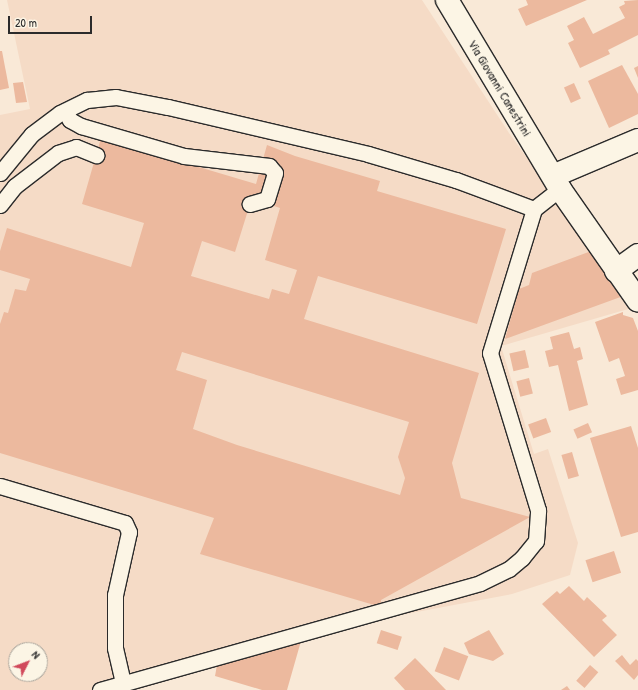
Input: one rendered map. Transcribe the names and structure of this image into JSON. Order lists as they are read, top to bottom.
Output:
{
  "streets": {
    "street": ["Via Giovanni Canestrini"]
  },
  "scale_bar": "20 m",
  "north": "top right"
}
